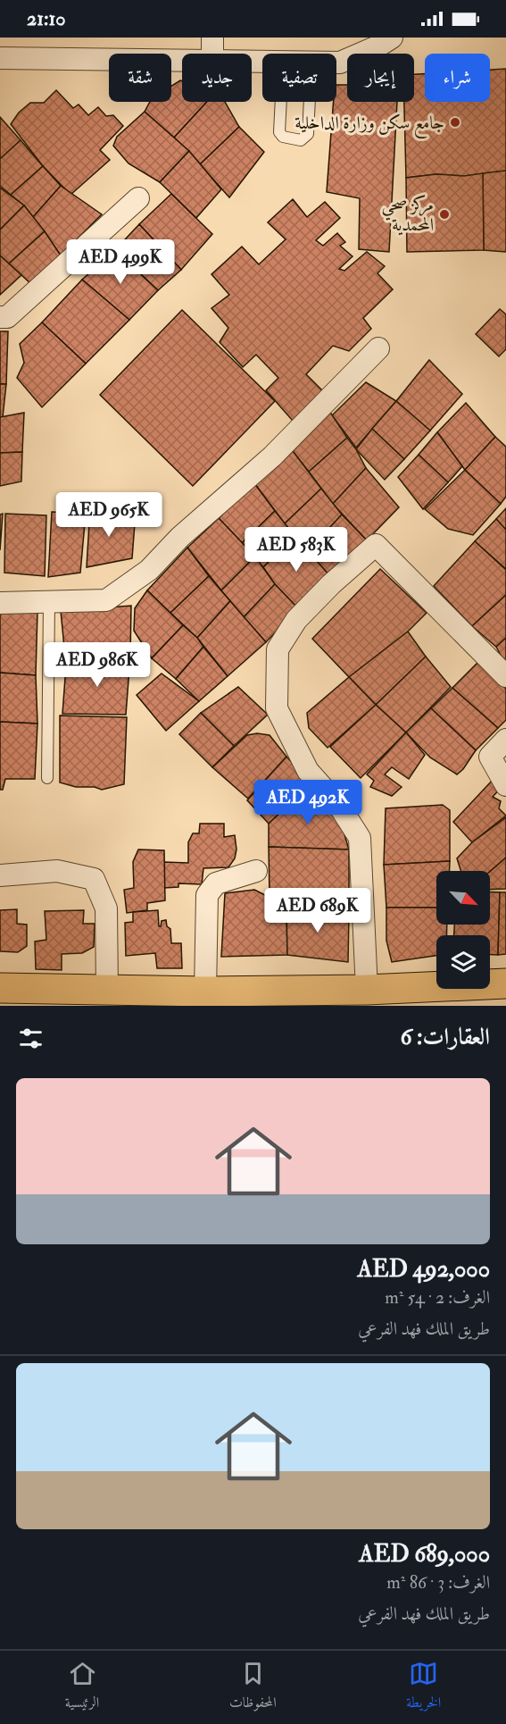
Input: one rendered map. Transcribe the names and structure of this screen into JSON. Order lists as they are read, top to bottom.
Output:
{
  "places": ["جامع سكن وزارة الداخلية", "مركز صحي المحمدية"],
  "north": "bottom right",
  "page": {
    "status": "21:10",
    "chip": [
      "شراء",
      "إيجار",
      "تصفية",
      "جديد",
      "شقة"
    ],
    "price": [
      "AED 499K",
      "AED 965K",
      "AED 583K",
      "AED 986K",
      "AED 492K",
      "AED 689K"
    ],
    "heading": "العقارات: 6",
    "list": [
      {
        "name": "AED 492,000",
        "note": "الغرف: 2 · 54 m² · طريق الملك فهد الفرعي"
      },
      {
        "name": "AED 689,000",
        "note": "الغرف: 3 · 86 m² · طريق الملك فهد الفرعي"
      }
    ],
    "tabs": ["الخريطة", "المحفوظات", "الرئيسية"]
  }
}
